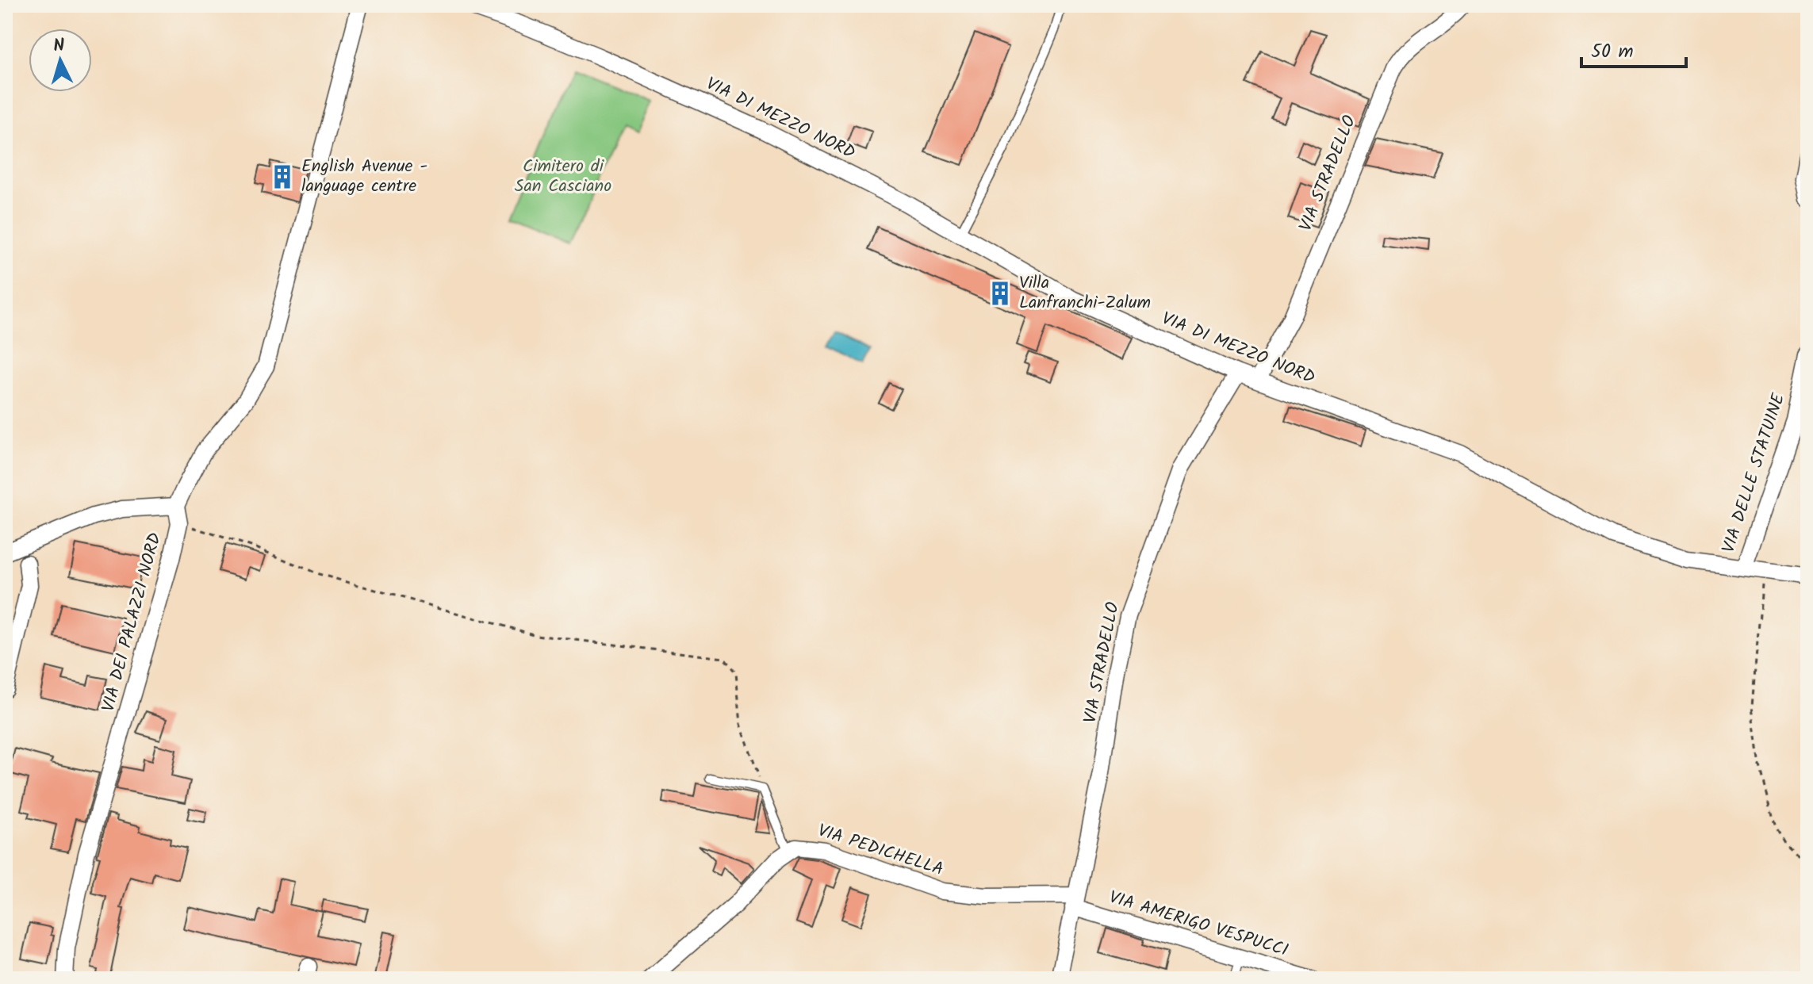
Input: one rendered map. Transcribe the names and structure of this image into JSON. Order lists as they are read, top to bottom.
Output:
{
  "streets": {
    "street": [
      "VIA DI MEZZO NORD",
      "VIA STRADELLO",
      "VIA DELLE STATUINE",
      "VIA DEI PALAZZI NORD",
      "VIA PEDICHELLA",
      "VIA AMERIGO VESPUCCI"
    ]
  },
  "crossings": [
    ["VIA DI MEZZO NORD", "VIA STRADELLO"],
    ["VIA DI MEZZO NORD", "VIA DELLE STATUINE"],
    ["VIA STRADELLO", "VIA PEDICHELLA"],
    ["VIA STRADELLO", "VIA AMERIGO VESPUCCI"],
    ["VIA PEDICHELLA", "VIA AMERIGO VESPUCCI"]
  ],
  "parks": ["Cimitero di San Casciano"],
  "places": {
    "building": ["English Avenue - language centre", "Villa Lanfranchi-Zalum"]
  },
  "scale_bar": "50 m",
  "north": "top"
}
